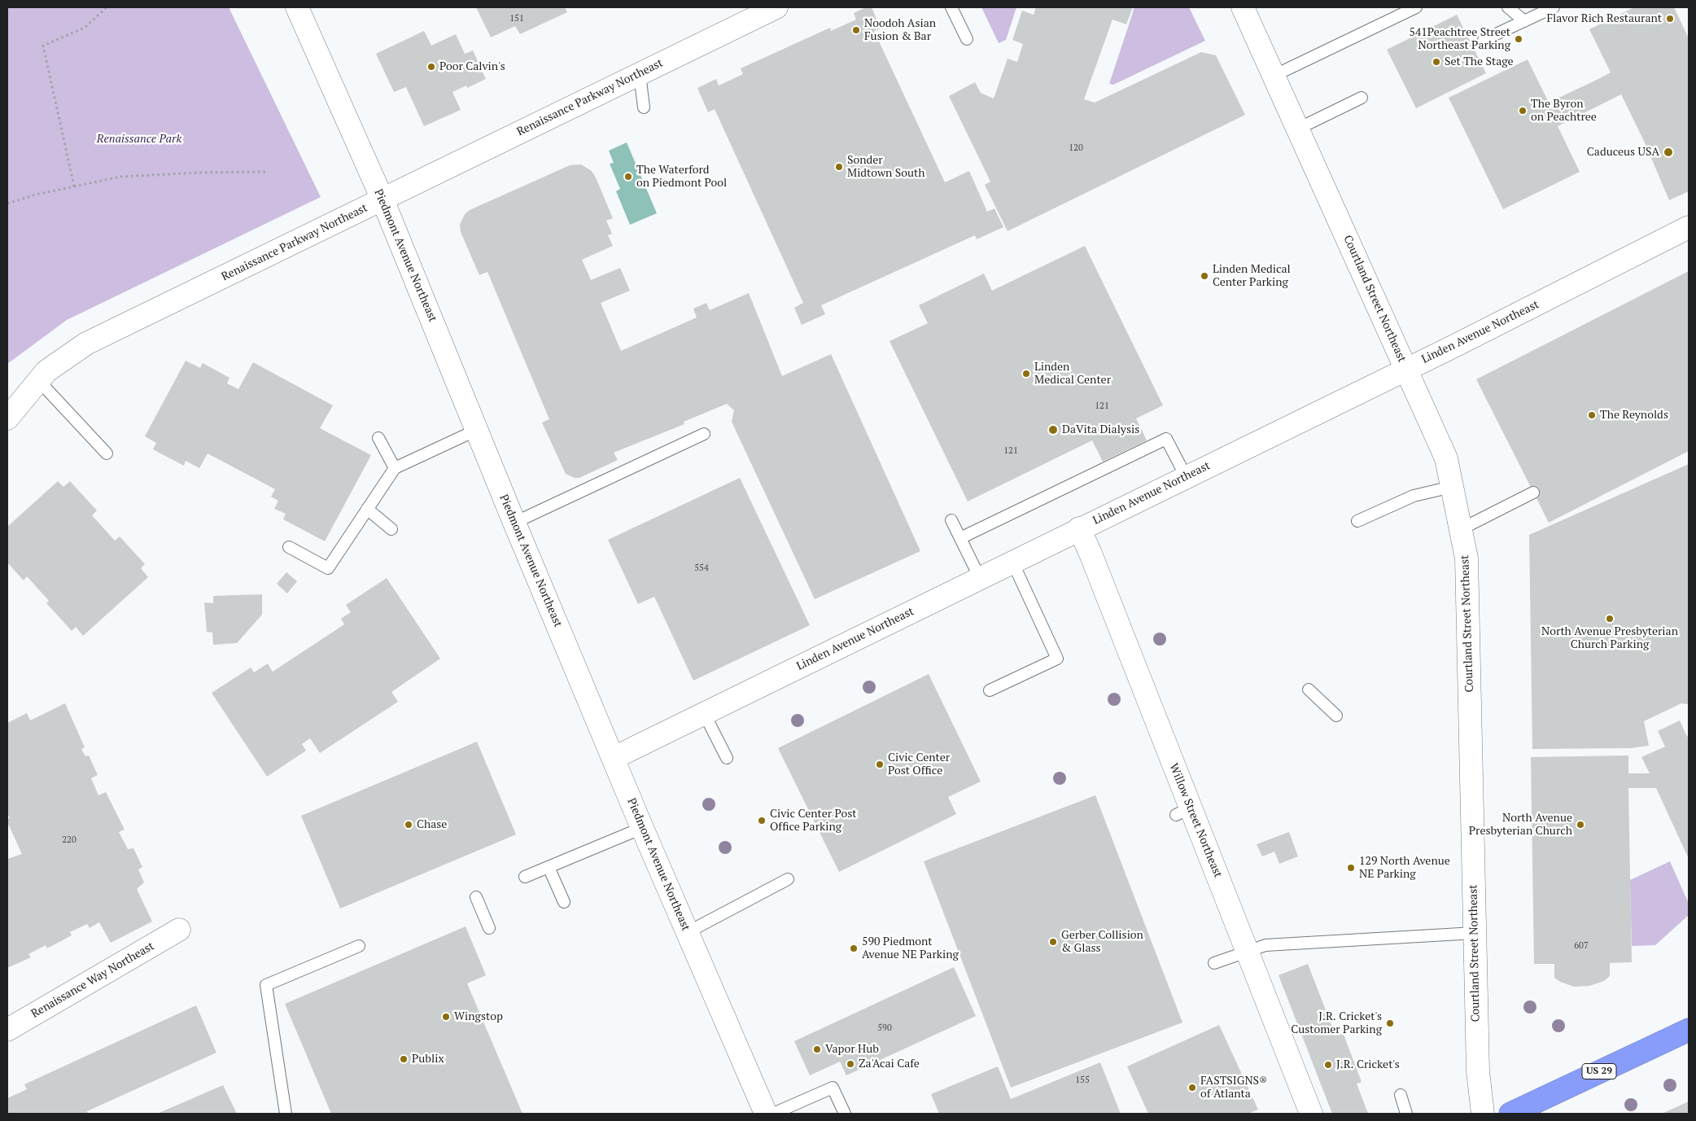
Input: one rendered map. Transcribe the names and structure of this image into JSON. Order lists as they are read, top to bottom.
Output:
{
  "streets": {
    "highway": ["US 29"],
    "street": [
      "Renaissance Parkway Northeast",
      "Piedmont Avenue Northeast",
      "Courtland Street Northeast",
      "Linden Avenue Northeast",
      "Willow Street Northeast",
      "Renaissance Way Northeast"
    ]
  },
  "crossings": [
    ["Renaissance Parkway Northeast", "Piedmont Avenue Northeast"],
    ["Piedmont Avenue Northeast", "Linden Avenue Northeast"],
    ["Courtland Street Northeast", "Linden Avenue Northeast"],
    ["Linden Avenue Northeast", "Willow Street Northeast"]
  ],
  "parks": ["Renaissance Park"],
  "places": [
    "Flavor Rich Restaurant",
    "Noodoh Asian Fusion & Bar",
    "541Peachtree Street Northeast Parking",
    "Set The Stage",
    "Poor Calvin's",
    "The Byron on Peachtree",
    "Caduceus USA",
    "Sonder Midtown South",
    "The Waterford on Piedmont Pool",
    "Linden Medical Center Parking",
    "Linden Medical Center",
    "The Reynolds",
    "DaVita Dialysis",
    "North Avenue Presbyterian Church Parking",
    "Civic Center Post Office",
    "Civic Center Post Office Parking",
    "Chase",
    "North Avenue Presbyterian Church",
    "129 North Avenue NE Parking",
    "Gerber Collision & Glass",
    "590 Piedmont Avenue NE Parking",
    "Wingstop",
    "J.R. Cricket's Customer Parking",
    "Vapor Hub",
    "Publix",
    "Za'Acai Cafe",
    "J.R. Cricket's",
    "FASTSIGNS® of Atlanta"
  ],
  "house_numbers": [
    "151",
    "120",
    "121",
    "121",
    "554",
    "220",
    "607",
    "590",
    "155"
  ]
}
